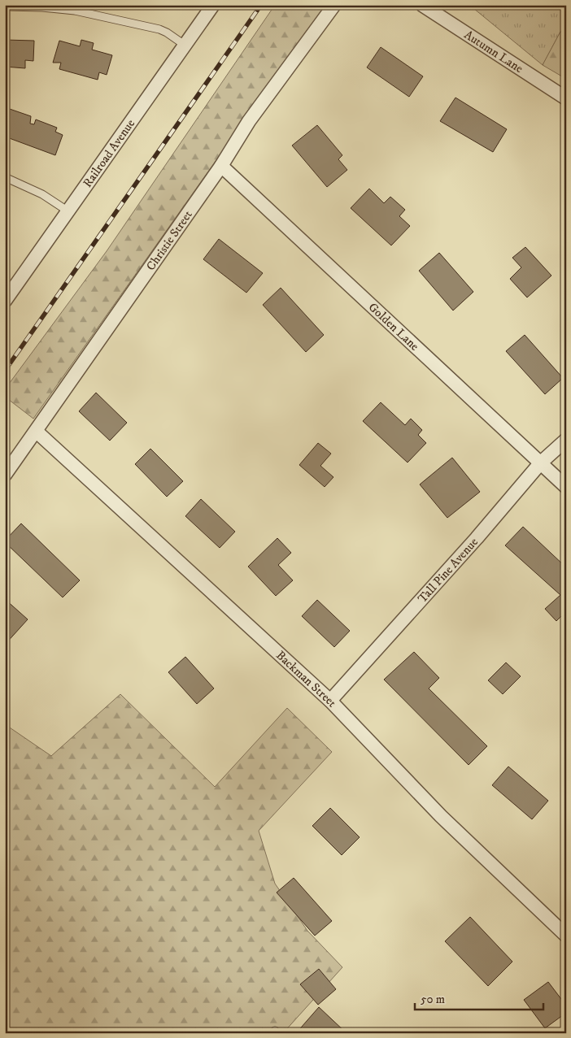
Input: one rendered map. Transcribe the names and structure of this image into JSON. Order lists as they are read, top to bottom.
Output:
{
  "streets": {
    "street": [
      "Autumn Lane",
      "Railroad Avenue",
      "Christie Street",
      "Golden Lane",
      "Tall Pine Avenue",
      "Backman Street"
    ]
  },
  "crossings": [
    ["Christie Street", "Golden Lane"],
    ["Christie Street", "Backman Street"],
    ["Golden Lane", "Tall Pine Avenue"],
    ["Tall Pine Avenue", "Backman Street"]
  ],
  "scale_bar": "50 m"
}
